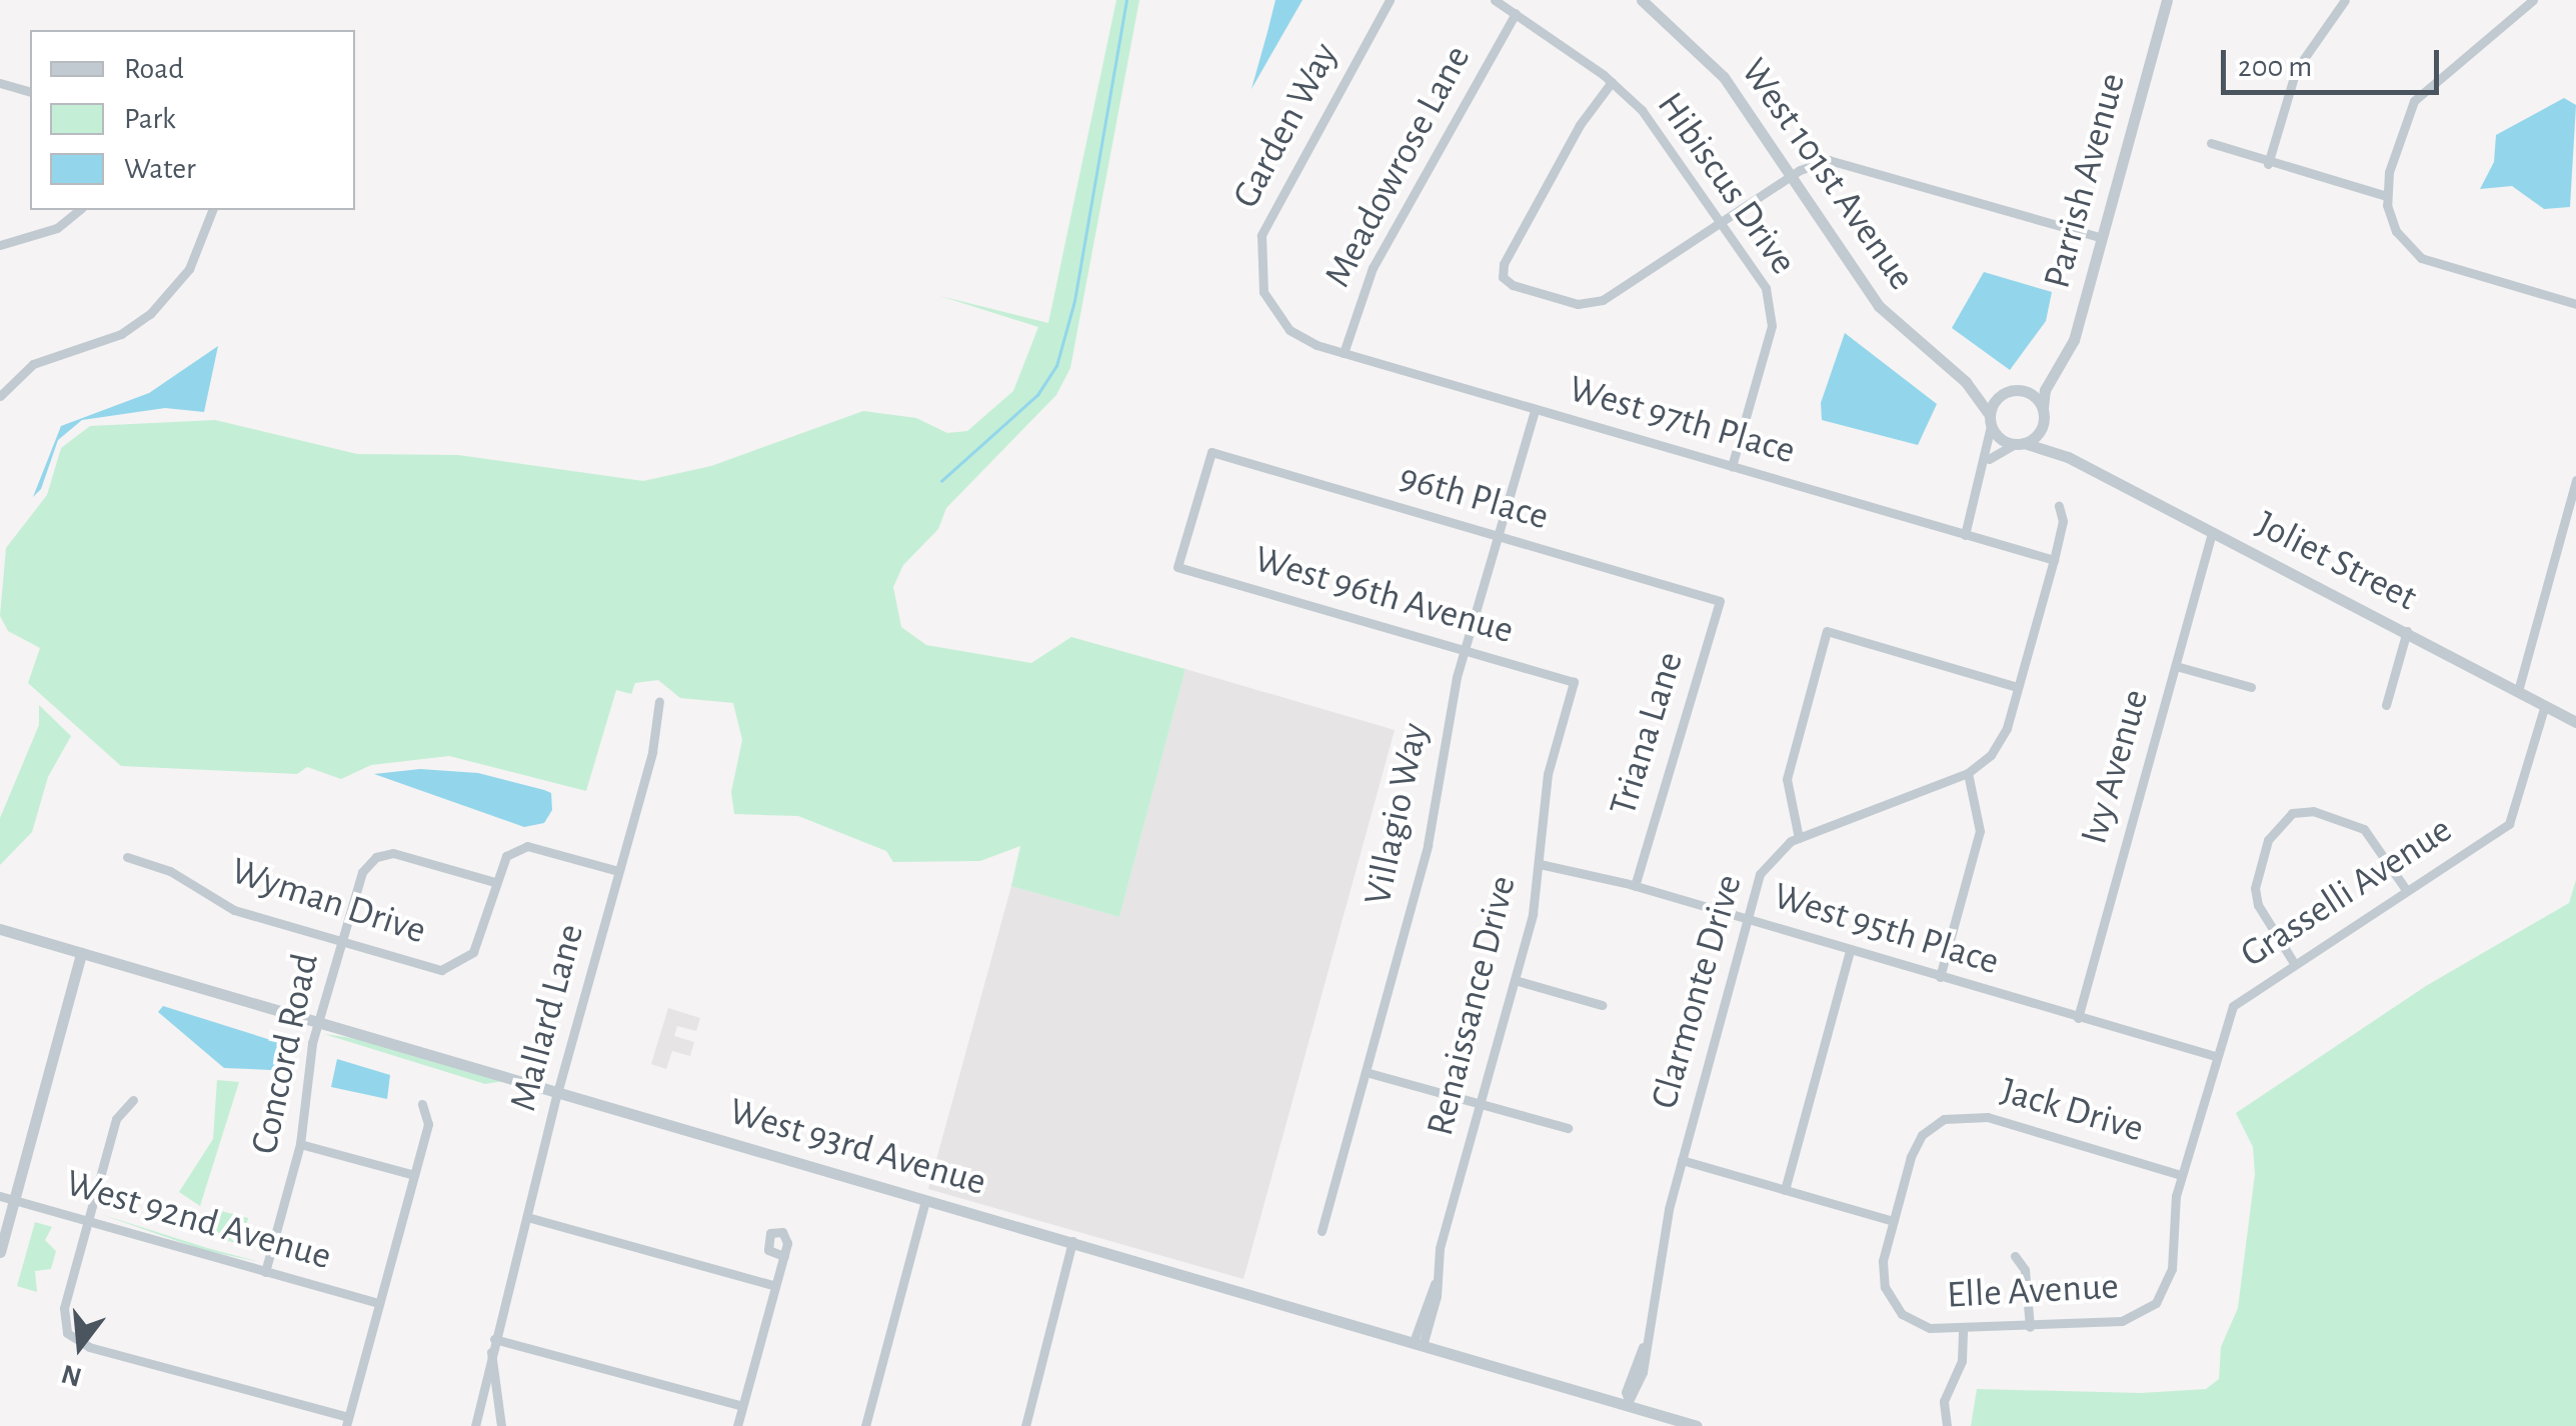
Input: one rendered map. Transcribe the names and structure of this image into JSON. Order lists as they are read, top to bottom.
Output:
{
  "streets": {
    "street": [
      "Garden Way",
      "Meadowrose Lane",
      "West 101st Avenue",
      "Parrish Avenue",
      "Hibiscus Drive",
      "West 97th Place",
      "96th Place",
      "Joliet Street",
      "West 96th Avenue",
      "Triana Lane",
      "Ivy Avenue",
      "Villagio Way",
      "Grasselli Avenue",
      "Wyman Drive",
      "West 95th Place",
      "Clarmonte Drive",
      "Renaissance Drive",
      "Mallard Lane",
      "Concord Road",
      "Jack Drive",
      "West 93rd Avenue",
      "West 92nd Avenue",
      "Elle Avenue"
    ]
  },
  "crossings": [
    ["Garden Way", "West 97th Place"],
    ["Meadowrose Lane", "Hibiscus Drive"],
    ["Meadowrose Lane", "West 97th Place"],
    ["Parrish Avenue", "Joliet Street"],
    ["Hibiscus Drive", "West 97th Place"],
    ["West 97th Place", "Villagio Way"],
    ["West 97th Place", "Clarmonte Drive"],
    ["96th Place", "West 96th Avenue"],
    ["96th Place", "Triana Lane"],
    ["96th Place", "Villagio Way"],
    ["Joliet Street", "Ivy Avenue"],
    ["Joliet Street", "Grasselli Avenue"],
    ["West 96th Avenue", "Villagio Way"],
    ["West 96th Avenue", "Renaissance Drive"],
    ["Triana Lane", "West 95th Place"],
    ["Ivy Avenue", "West 95th Place"],
    ["Grasselli Avenue", "West 95th Place"],
    ["Grasselli Avenue", "Jack Drive"],
    ["Grasselli Avenue", "Elle Avenue"],
    ["Wyman Drive", "Mallard Lane"],
    ["Wyman Drive", "Concord Road"],
    ["West 95th Place", "Clarmonte Drive"],
    ["West 95th Place", "Renaissance Drive"],
    ["Clarmonte Drive", "West 93rd Avenue"],
    ["Renaissance Drive", "West 93rd Avenue"],
    ["Mallard Lane", "West 93rd Avenue"],
    ["Concord Road", "West 93rd Avenue"],
    ["Concord Road", "West 92nd Avenue"],
    ["Jack Drive", "Elle Avenue"]
  ],
  "legend": ["Road", "Park", "Water"],
  "scale_bar": "200 m",
  "north": "bottom"
}
